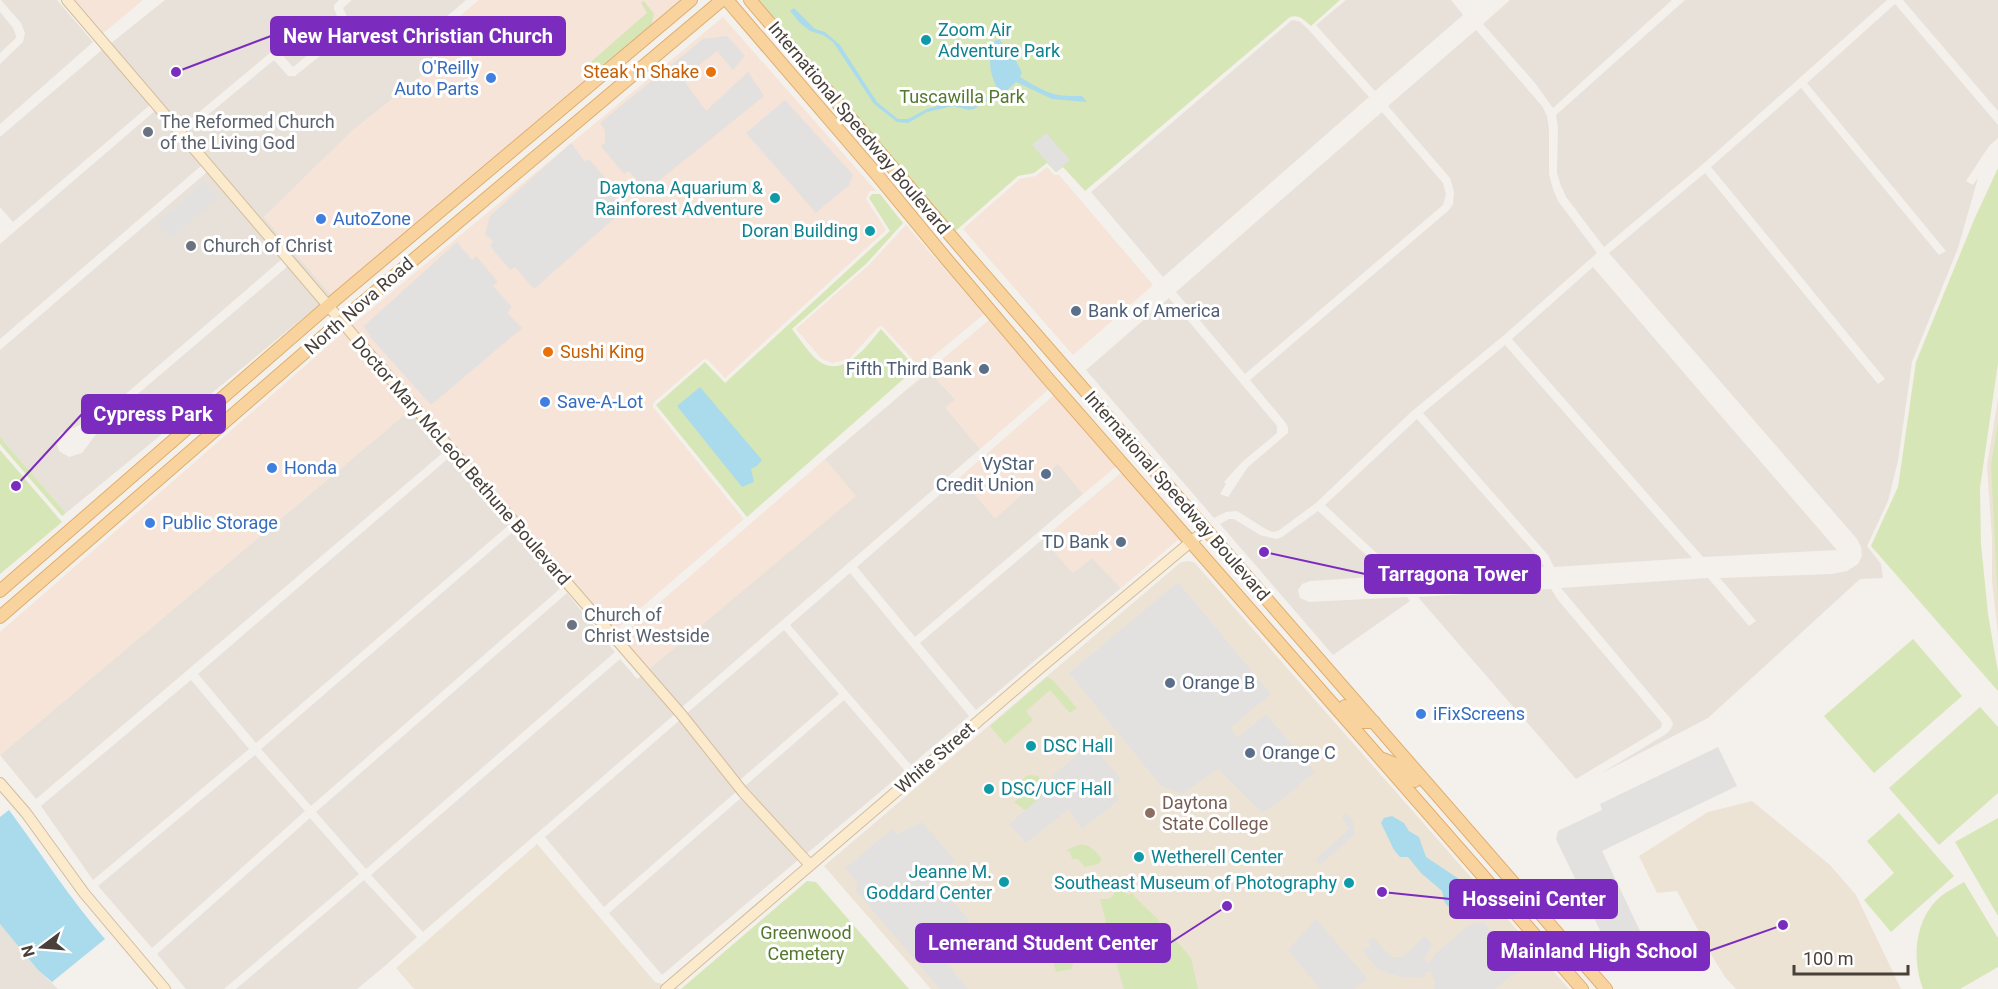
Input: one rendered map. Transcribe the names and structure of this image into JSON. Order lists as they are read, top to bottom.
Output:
{
  "streets": {
    "main road": ["International Speedway Boulevard", "North Nova Road"],
    "street": ["Doctor Mary McLeod Bethune Boulevard", "White Street"]
  },
  "crossings": [
    ["International Speedway Boulevard", "White Street"],
    ["North Nova Road", "Doctor Mary McLeod Bethune Boulevard"],
    ["Doctor Mary McLeod Bethune Boulevard", "White Street"]
  ],
  "parks": ["Tuscawilla Park", "Greenwood Cemetery"],
  "places": [
    "Zoom Air Adventure Park",
    "New Harvest Christian Church",
    "Steak 'n Shake",
    "O'Reilly Auto Parts",
    "The Reformed Church of the Living God",
    "Daytona Aquarium & Rainforest Adventure",
    "AutoZone",
    "Doran Building",
    "Church of Christ",
    "Bank of America",
    "Sushi King",
    "Fifth Third Bank",
    "Save-A-Lot",
    "Honda",
    "VyStar Credit Union",
    "Cypress Park",
    "Public Storage",
    "TD Bank",
    "Tarragona Tower",
    "Church of Christ Westside",
    "Orange B",
    "iFixScreens",
    "DSC Hall",
    "Orange C",
    "DSC/UCF Hall",
    "Daytona State College",
    "Wetherell Center",
    "Jeanne M. Goddard Center",
    "Southeast Museum of Photography",
    "Hosseini Center",
    "Lemerand Student Center",
    "Mainland High School"
  ],
  "scale_bar": "100 m",
  "north": "left"
}
